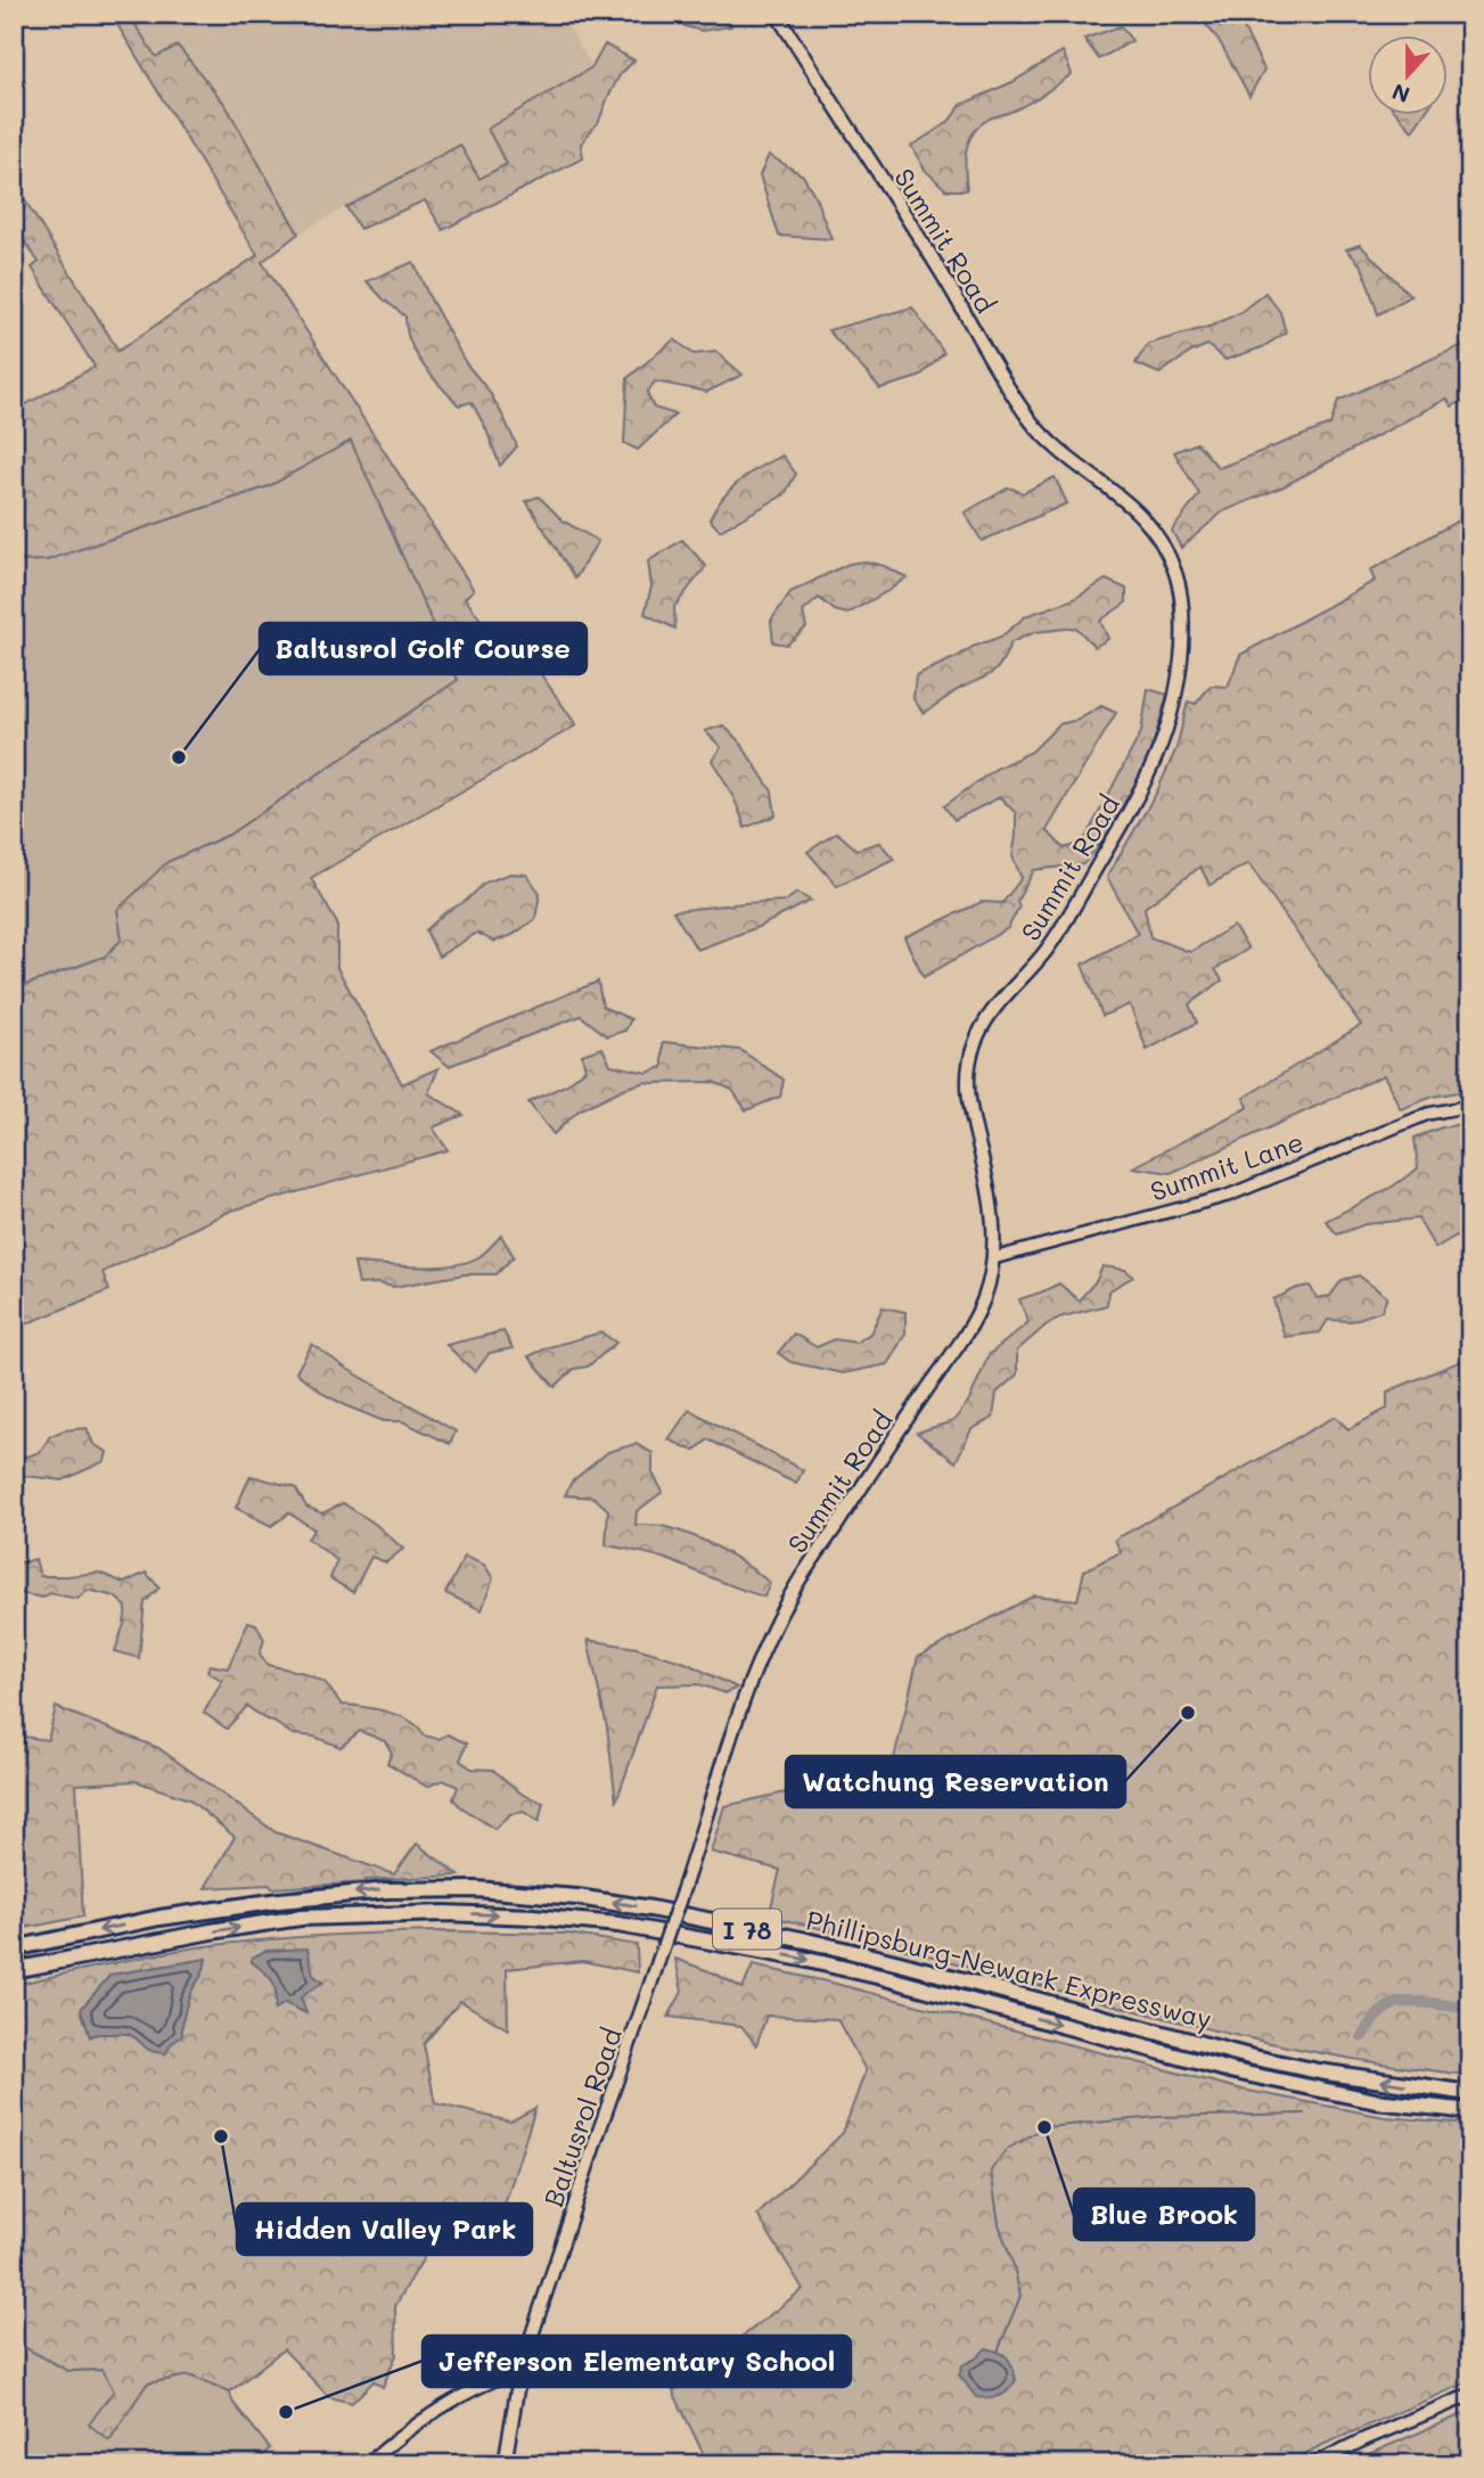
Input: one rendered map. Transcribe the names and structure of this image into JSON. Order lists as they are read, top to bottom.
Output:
{
  "streets": {
    "highway": ["I 78", "Phillipsburg-Newark Expressway"],
    "main road": ["Summit Road", "Baltusrol Road"],
    "street": ["Summit Lane"]
  },
  "crossings": [
    ["Summit Road", "Summit Lane"],
    ["Summit Road", "Baltusrol Road"]
  ],
  "places": [
    "Baltusrol Golf Course",
    "Watchung Reservation",
    "Blue Brook",
    "Hidden Valley Park",
    "Jefferson Elementary School"
  ],
  "north": "bottom"
}
